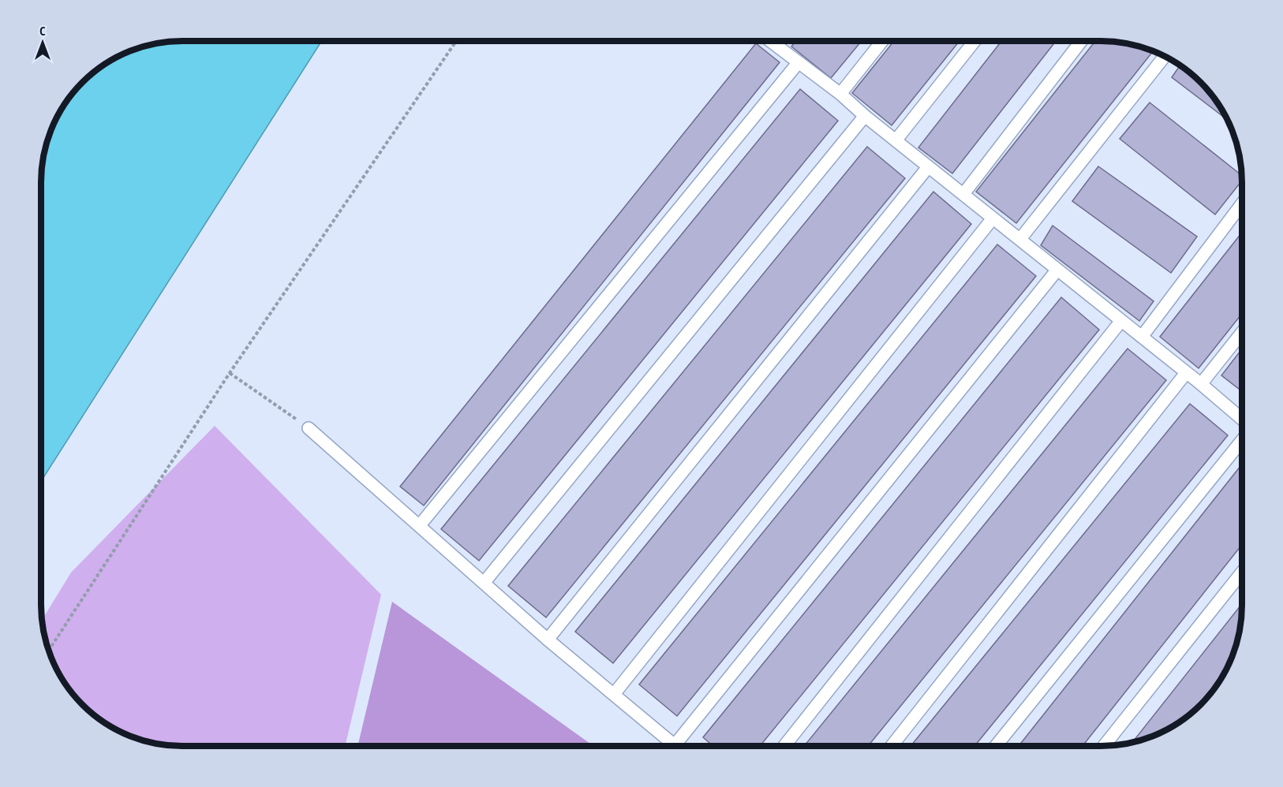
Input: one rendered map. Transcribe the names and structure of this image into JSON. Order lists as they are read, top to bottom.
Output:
{
  "north": "top"
}
